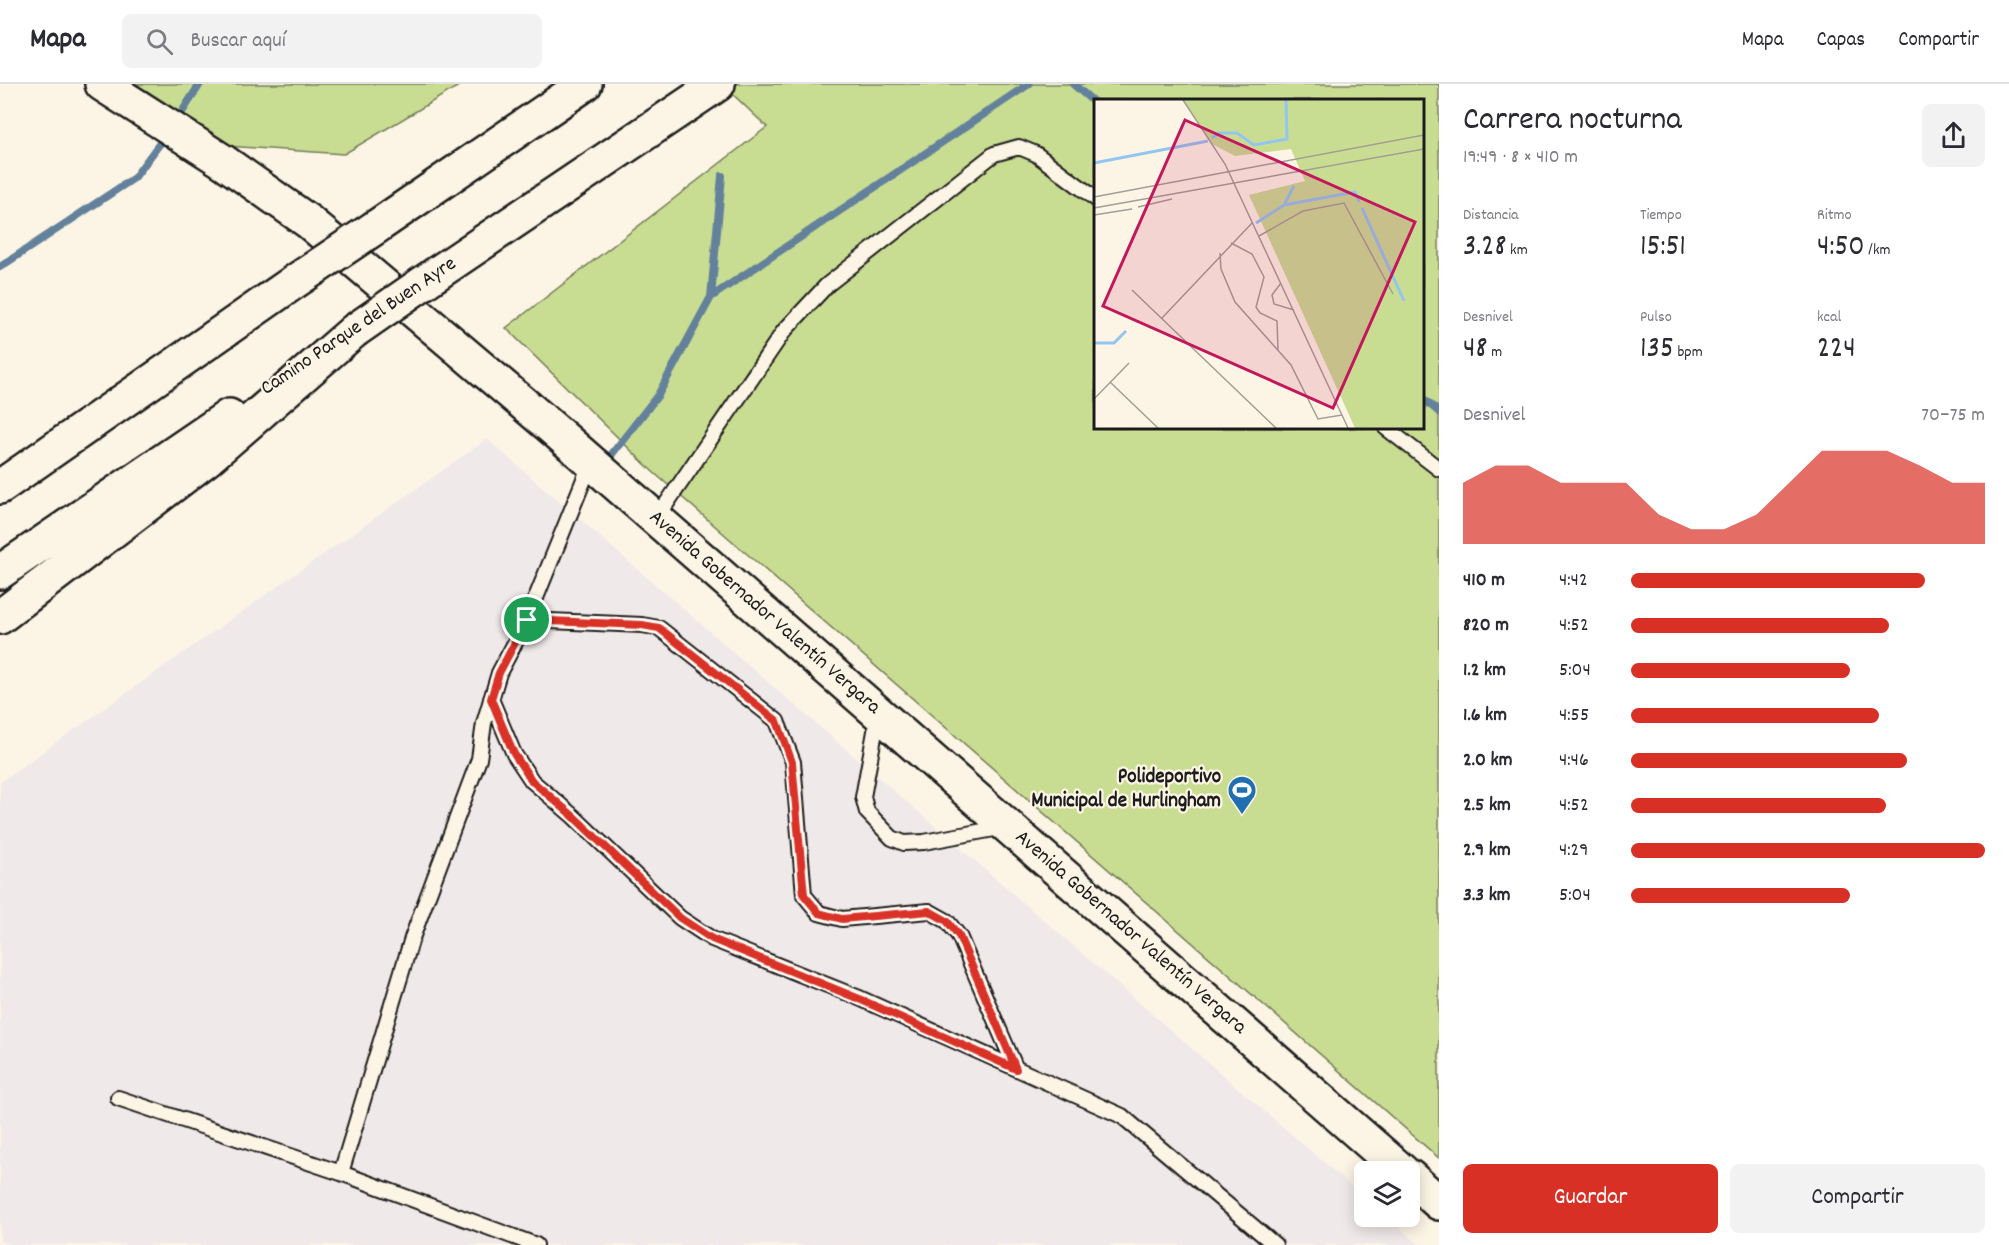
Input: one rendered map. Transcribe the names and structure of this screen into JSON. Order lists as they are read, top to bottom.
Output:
{
  "streets": {
    "main road": ["Camino Parque del Buen Ayre", "Avenida Gobernador Valentín Vergara"]
  },
  "places": {
    "sports": ["Polideportivo Municipal de Hurlingham"]
  },
  "page": {
    "header": "Mapa",
    "search": "Buscar aquí",
    "nav": ["Mapa", "Capas", "Compartir"],
    "heading": ["Carrera nocturna", "19:49 · 8 × 410 m"],
    "stats": [
      ["Distancia", "3.28 km"],
      ["Tiempo", "15:51"],
      ["Ritmo", "4:50 /km"],
      ["Desnivel", "48 m"],
      ["Pulso", "135 bpm"],
      ["kcal", "224"]
    ],
    "chart": ["Desnivel", "70–75 m"],
    "list": [
      {
        "name": "410 m",
        "note": "4:42"
      },
      {
        "name": "820 m",
        "note": "4:52"
      },
      {
        "name": "1.2 km",
        "note": "5:04"
      },
      {
        "name": "1.6 km",
        "note": "4:55"
      },
      {
        "name": "2.0 km",
        "note": "4:46"
      },
      {
        "name": "2.5 km",
        "note": "4:52"
      },
      {
        "name": "2.9 km",
        "note": "4:29"
      },
      {
        "name": "3.3 km",
        "note": "5:04"
      }
    ],
    "buttons": ["Guardar", "Compartir"]
  }
}
